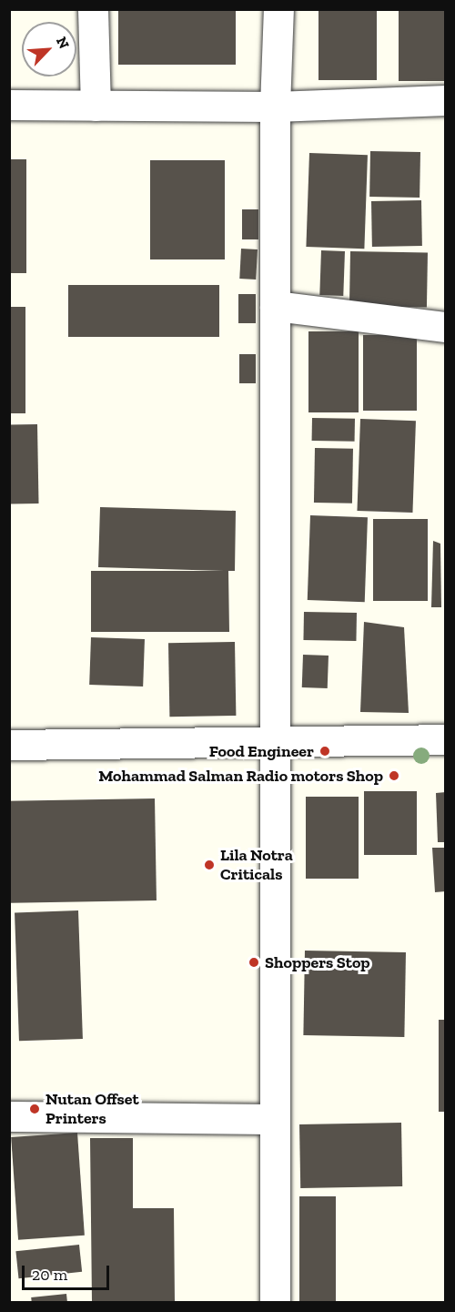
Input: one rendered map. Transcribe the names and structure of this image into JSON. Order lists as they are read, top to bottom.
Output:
{
  "places": [
    "Food Engineer",
    "Mohammad Salman Radio motors Shop",
    "Lila Notra Criticals",
    "Shoppers Stop",
    "Nutan Offset Printers"
  ],
  "scale_bar": "20 m",
  "north": "top right"
}
